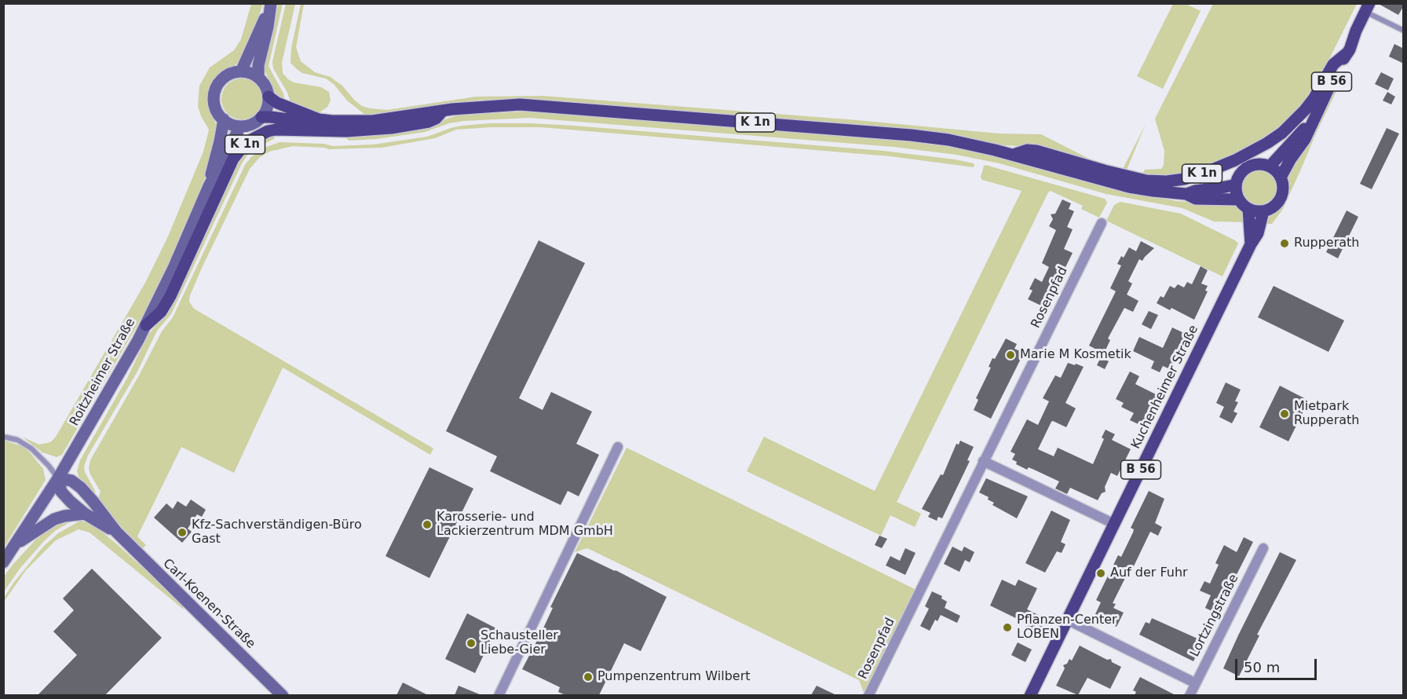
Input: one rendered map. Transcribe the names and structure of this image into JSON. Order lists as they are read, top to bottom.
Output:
{
  "streets": {
    "main road": ["B 56", "K 1n", "Kuchenheimer Straße"],
    "street": [
      "Rosenpfad",
      "Roitzheimer Straße",
      "Carl-Koenen-Straße",
      "Lortzingstraße"
    ]
  },
  "crossings": [
    ["B 56", "K 1n"],
    ["B 56", "Kuchenheimer Straße"],
    ["K 1n", "Roitzheimer Straße"],
    ["K 1n", "Kuchenheimer Straße"],
    ["Roitzheimer Straße", "Carl-Koenen-Straße"]
  ],
  "places": [
    "Rupperath",
    "Marie M Kosmetik",
    "Mietpark Rupperath",
    "Karosserie- und Lackierzentrum MDM GmbH",
    "Kfz-Sachverständigen-Büro Gast",
    "Auf der Fuhr",
    "Pflanzen-Center LOBEN",
    "Schausteller Liebe-Gier",
    "Pumpenzentrum Wilbert"
  ],
  "scale_bar": "50 m"
}
